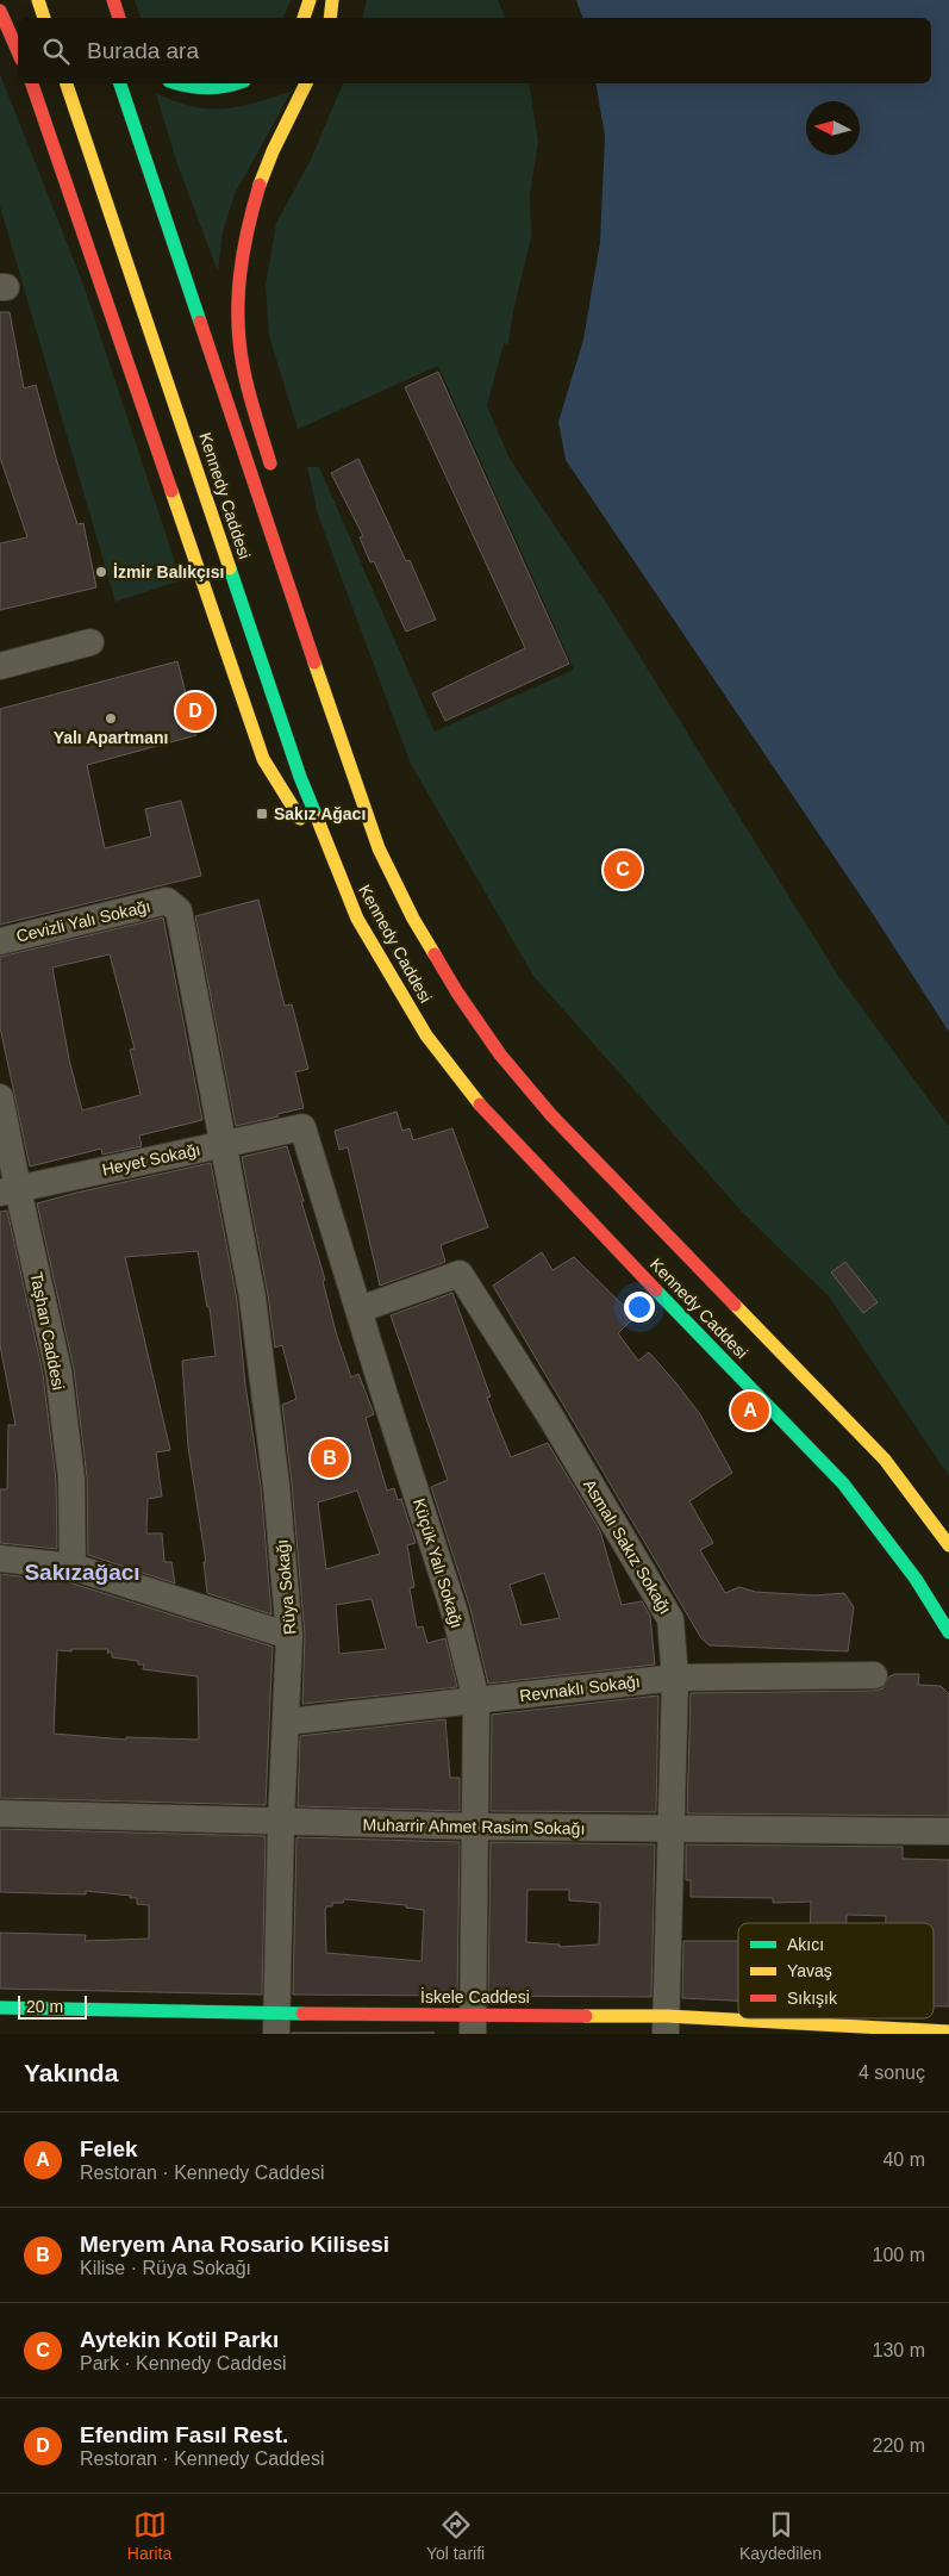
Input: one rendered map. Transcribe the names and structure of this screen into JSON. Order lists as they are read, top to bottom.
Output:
{
  "streets": {
    "main road": ["Kennedy Caddesi", "İskele Caddesi"],
    "street": [
      "Cevizli Yalı Sokağı",
      "Heyet Sokağı",
      "Taşhan Caddesi",
      "Asmalı Sakız Sokağı",
      "Küçük Yalı Sokağı",
      "Rüya Sokağı",
      "Revnaklı Sokağı",
      "Muharrir Ahmet Rasim Sokağı"
    ]
  },
  "crossings": [
    ["Cevizli Yalı Sokağı", "Rüya Sokağı"],
    ["Heyet Sokağı", "Taşhan Caddesi"],
    ["Heyet Sokağı", "Küçük Yalı Sokağı"],
    ["Heyet Sokağı", "Rüya Sokağı"],
    ["Asmalı Sakız Sokağı", "Küçük Yalı Sokağı"],
    ["Asmalı Sakız Sokağı", "Revnaklı Sokağı"],
    ["Asmalı Sakız Sokağı", "Muharrir Ahmet Rasim Sokağı"],
    ["Asmalı Sakız Sokağı", "İskele Caddesi"],
    ["Küçük Yalı Sokağı", "Revnaklı Sokağı"],
    ["Küçük Yalı Sokağı", "Muharrir Ahmet Rasim Sokağı"],
    ["Küçük Yalı Sokağı", "İskele Caddesi"],
    ["Rüya Sokağı", "Revnaklı Sokağı"],
    ["Rüya Sokağı", "Muharrir Ahmet Rasim Sokağı"],
    ["Rüya Sokağı", "İskele Caddesi"]
  ],
  "districts": ["Sakızağacı"],
  "places": {
    "other": ["İzmir Balıkçısı", "Yalı Apartmanı"],
    "transit": ["Sakız Ağacı"]
  },
  "legend": ["Akıcı", "Yavaş", "Sıkışık"],
  "scale_bar": "20 m",
  "north": "left",
  "page": {
    "search": "Burada ara",
    "pins": [
      "D",
      "C",
      "A",
      "B"
    ],
    "scale": "20 m",
    "heading": ["Yakında", "4 sonuç"],
    "list": [
      {
        "mark": "A",
        "name": "Felek",
        "note": "Restoran · Kennedy Caddesi",
        "value": "40 m"
      },
      {
        "mark": "B",
        "name": "Meryem Ana Rosario Kilisesi",
        "note": "Kilise · Rüya Sokağı",
        "value": "100 m"
      },
      {
        "mark": "C",
        "name": "Aytekin Kotil Parkı",
        "note": "Park · Kennedy Caddesi",
        "value": "130 m"
      },
      {
        "mark": "D",
        "name": "Efendim Fasıl Rest.",
        "note": "Restoran · Kennedy Caddesi",
        "value": "220 m"
      }
    ],
    "nav": ["Harita", "Yol tarifi", "Kaydedilen"]
  }
}
